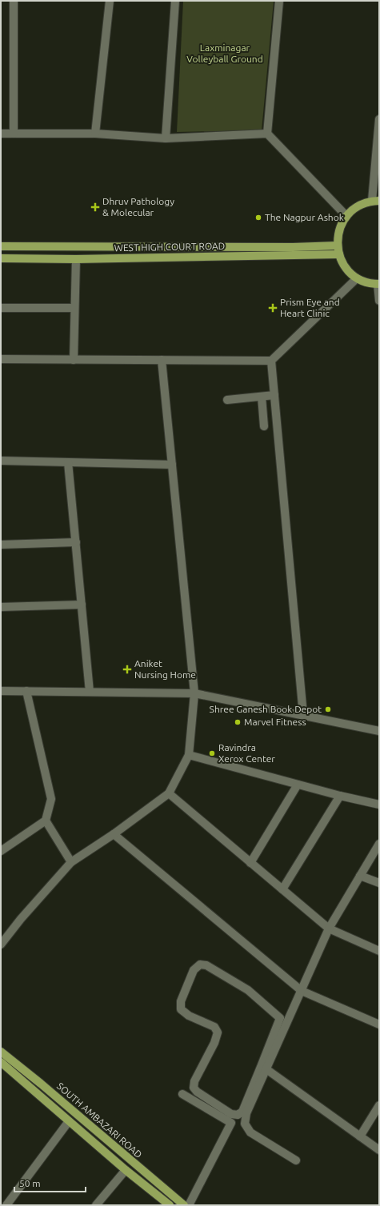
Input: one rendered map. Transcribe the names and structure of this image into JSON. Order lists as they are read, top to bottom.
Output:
{
  "streets": {
    "main road": ["WEST HIGH COURT ROAD", "SOUTH AMBAZARI ROAD"]
  },
  "parks": ["Laxminagar Volleyball Ground"],
  "places": {
    "health": ["Dhruv Pathology & Molecular", "Prism Eye and Heart Clinic", "Aniket Nursing Home"],
    "other": [
      "The Nagpur Ashok",
      "Shree Ganesh Book Depot",
      "Marvel Fitness",
      "Ravindra Xerox Center"
    ]
  },
  "scale_bar": "50 m"
}
